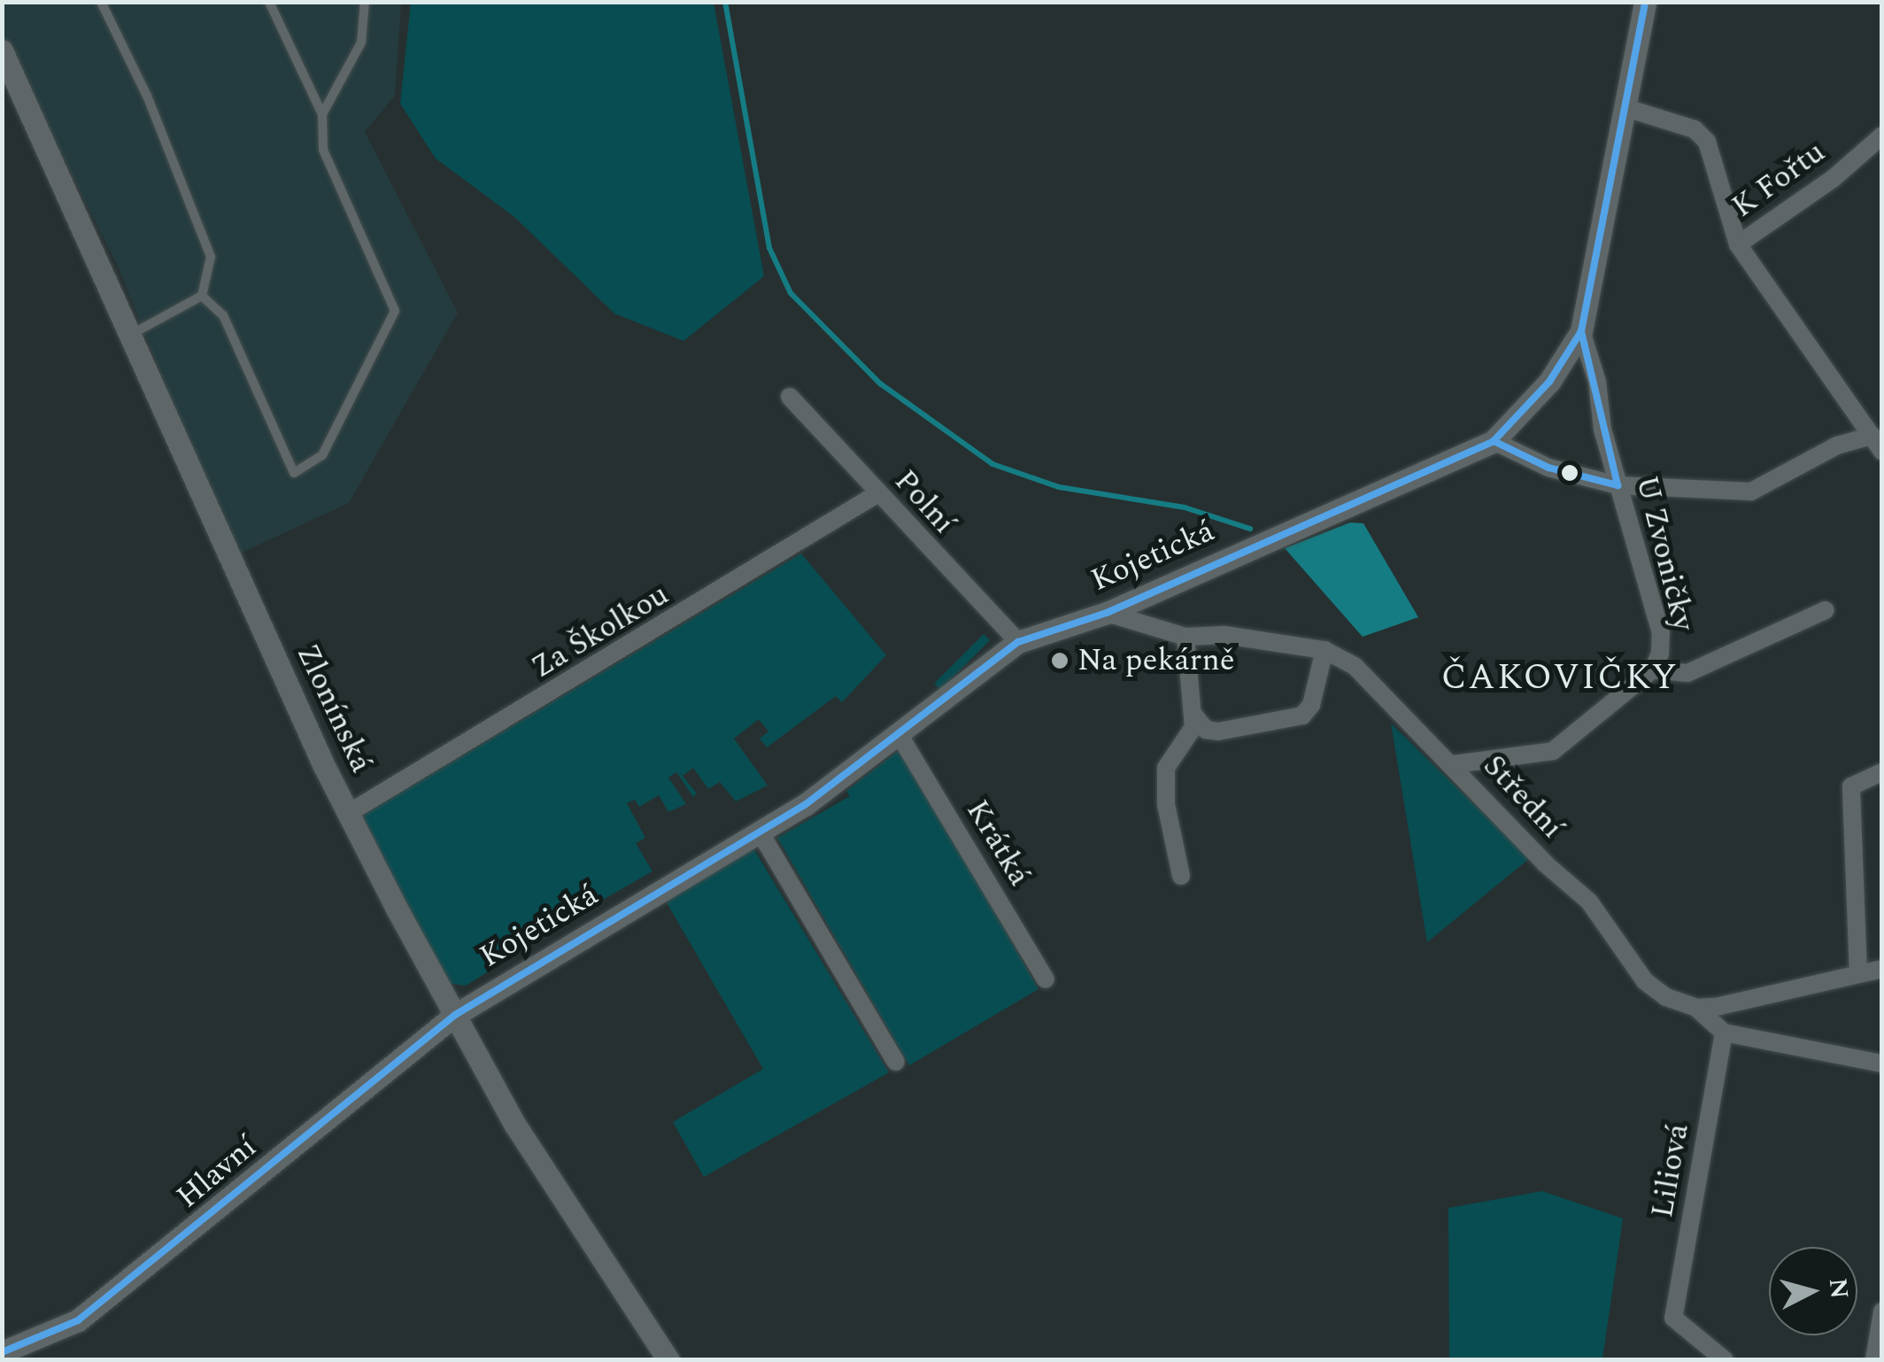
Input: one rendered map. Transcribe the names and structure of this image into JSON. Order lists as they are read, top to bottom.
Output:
{
  "streets": {
    "street": [
      "K Fořtu",
      "Polní",
      "U Zvoničky",
      "Kojetická",
      "Za Školkou",
      "Zlonínská",
      "Střední",
      "Krátká",
      "Liliová",
      "Hlavní"
    ]
  },
  "crossings": [
    ["K Fořtu", "Kojetická"],
    ["Polní", "Kojetická"],
    ["Polní", "Za Školkou"],
    ["U Zvoničky", "Kojetická"],
    ["U Zvoničky", "Střední"],
    ["Kojetická", "Zlonínská"],
    ["Kojetická", "Střední"],
    ["Kojetická", "Krátká"],
    ["Kojetická", "Hlavní"],
    ["Za Školkou", "Zlonínská"],
    ["Zlonínská", "Hlavní"],
    ["Střední", "Liliová"]
  ],
  "districts": ["ČAKOVIČKY"],
  "places": ["Na pekárně"],
  "north": "right"
}
